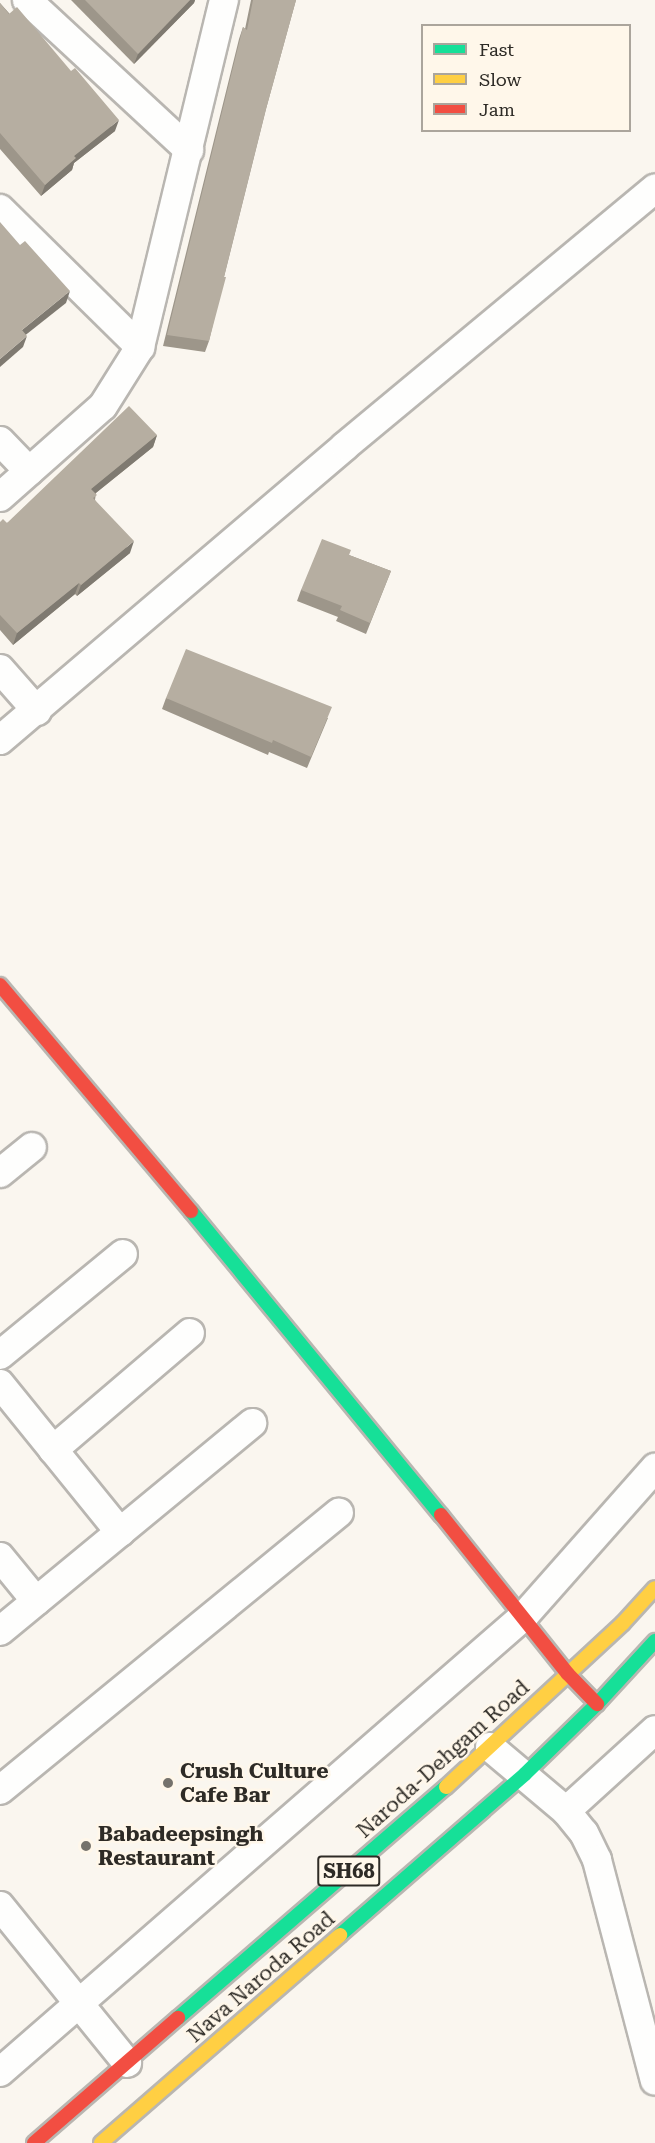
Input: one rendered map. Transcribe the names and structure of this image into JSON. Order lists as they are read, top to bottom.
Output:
{
  "streets": {
    "main road": ["Naroda-Dehgam Road", "SH68", "Nava Naroda Road"]
  },
  "places": ["Crush Culture Cafe Bar", "Babadeepsingh Restaurant"],
  "legend": ["Fast", "Slow", "Jam"]
}
